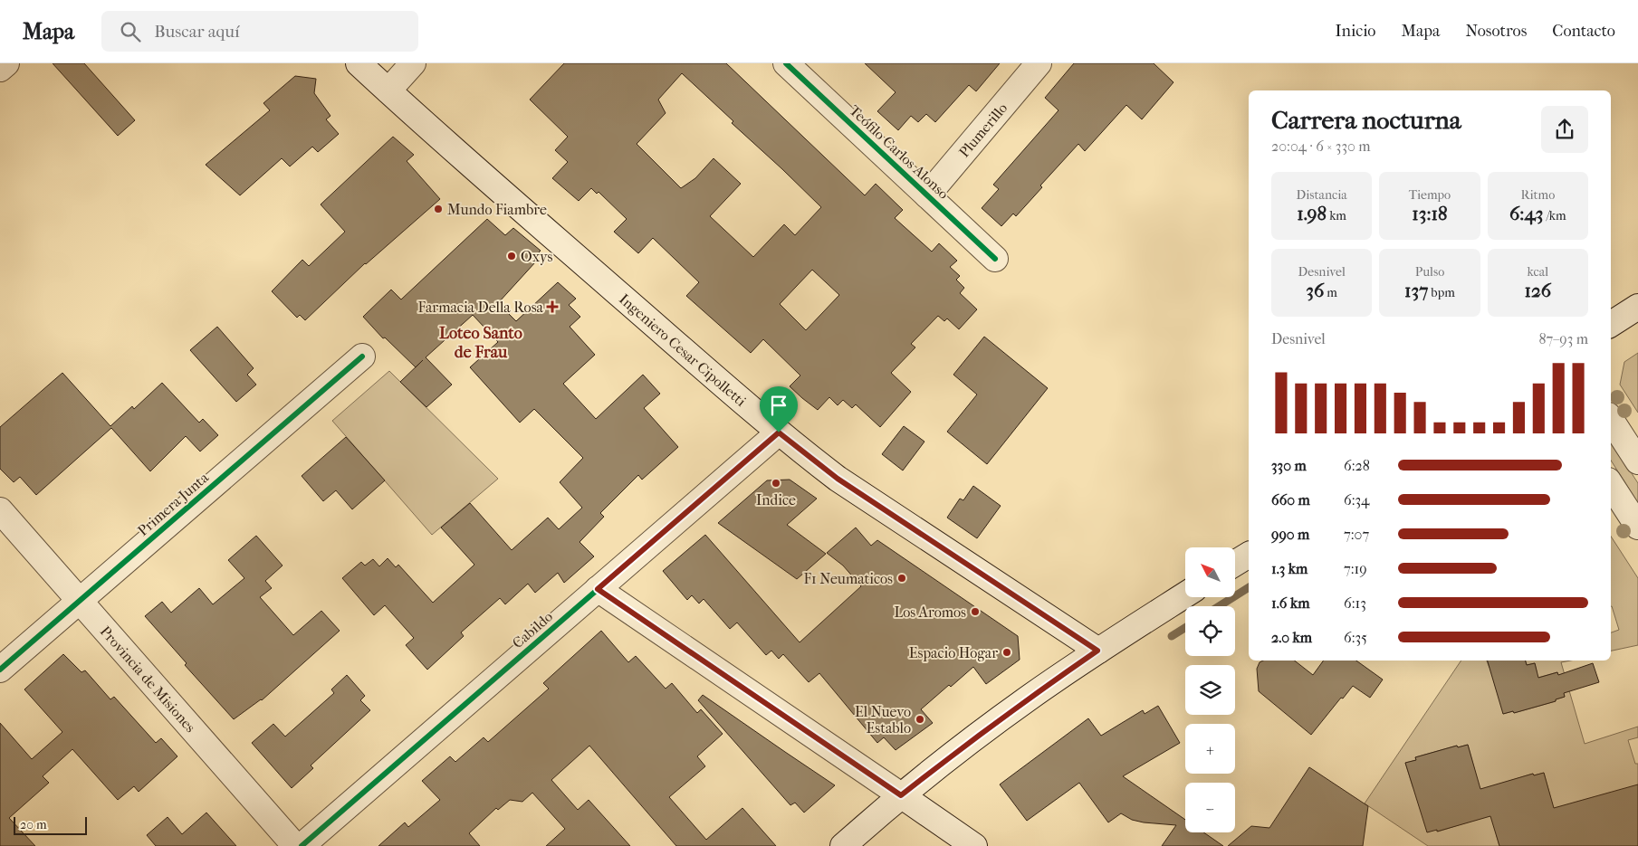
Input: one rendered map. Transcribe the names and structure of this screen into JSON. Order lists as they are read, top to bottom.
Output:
{
  "streets": {
    "street": [
      "Plumerillo",
      "Teófilo Carlos Alonso",
      "Ingeniero Cesar Cipolletti",
      "Primera Junta",
      "Cabildo",
      "Provincia de Misiones"
    ]
  },
  "crossings": [
    ["Plumerillo", "Teófilo Carlos Alonso"],
    ["Ingeniero Cesar Cipolletti", "Cabildo"],
    ["Primera Junta", "Provincia de Misiones"]
  ],
  "districts": ["Loteo Santo de Frau"],
  "places": {
    "other": [
      "Mundo Fiambre",
      "Oxys",
      "Indice",
      "F1 Neumaticos",
      "Los Aromos",
      "Espacio Hogar",
      "El Nuevo Establo"
    ],
    "health": ["Farmacia Della Rosa"]
  },
  "scale_bar": "20 m",
  "north": "top left",
  "page": {
    "header": "Mapa",
    "search": "Buscar aquí",
    "nav": [
      "Inicio",
      "Mapa",
      "Nosotros",
      "Contacto"
    ],
    "heading": ["Carrera nocturna", "20:04 · 6 × 330 m"],
    "stats": [
      ["Distancia", "1.98 km"],
      ["Tiempo", "13:18"],
      ["Ritmo", "6:43 /km"],
      ["Desnivel", "36 m"],
      ["Pulso", "137 bpm"],
      ["kcal", "126"]
    ],
    "chart": ["Desnivel", "87–93 m"],
    "list": [
      {
        "name": "330 m",
        "note": "6:28"
      },
      {
        "name": "660 m",
        "note": "6:34"
      },
      {
        "name": "990 m",
        "note": "7:07"
      },
      {
        "name": "1.3 km",
        "note": "7:19"
      },
      {
        "name": "1.6 km",
        "note": "6:13"
      },
      {
        "name": "2.0 km",
        "note": "6:35"
      }
    ],
    "map_buttons": ["+", "−"],
    "scale": "20 m"
  }
}
